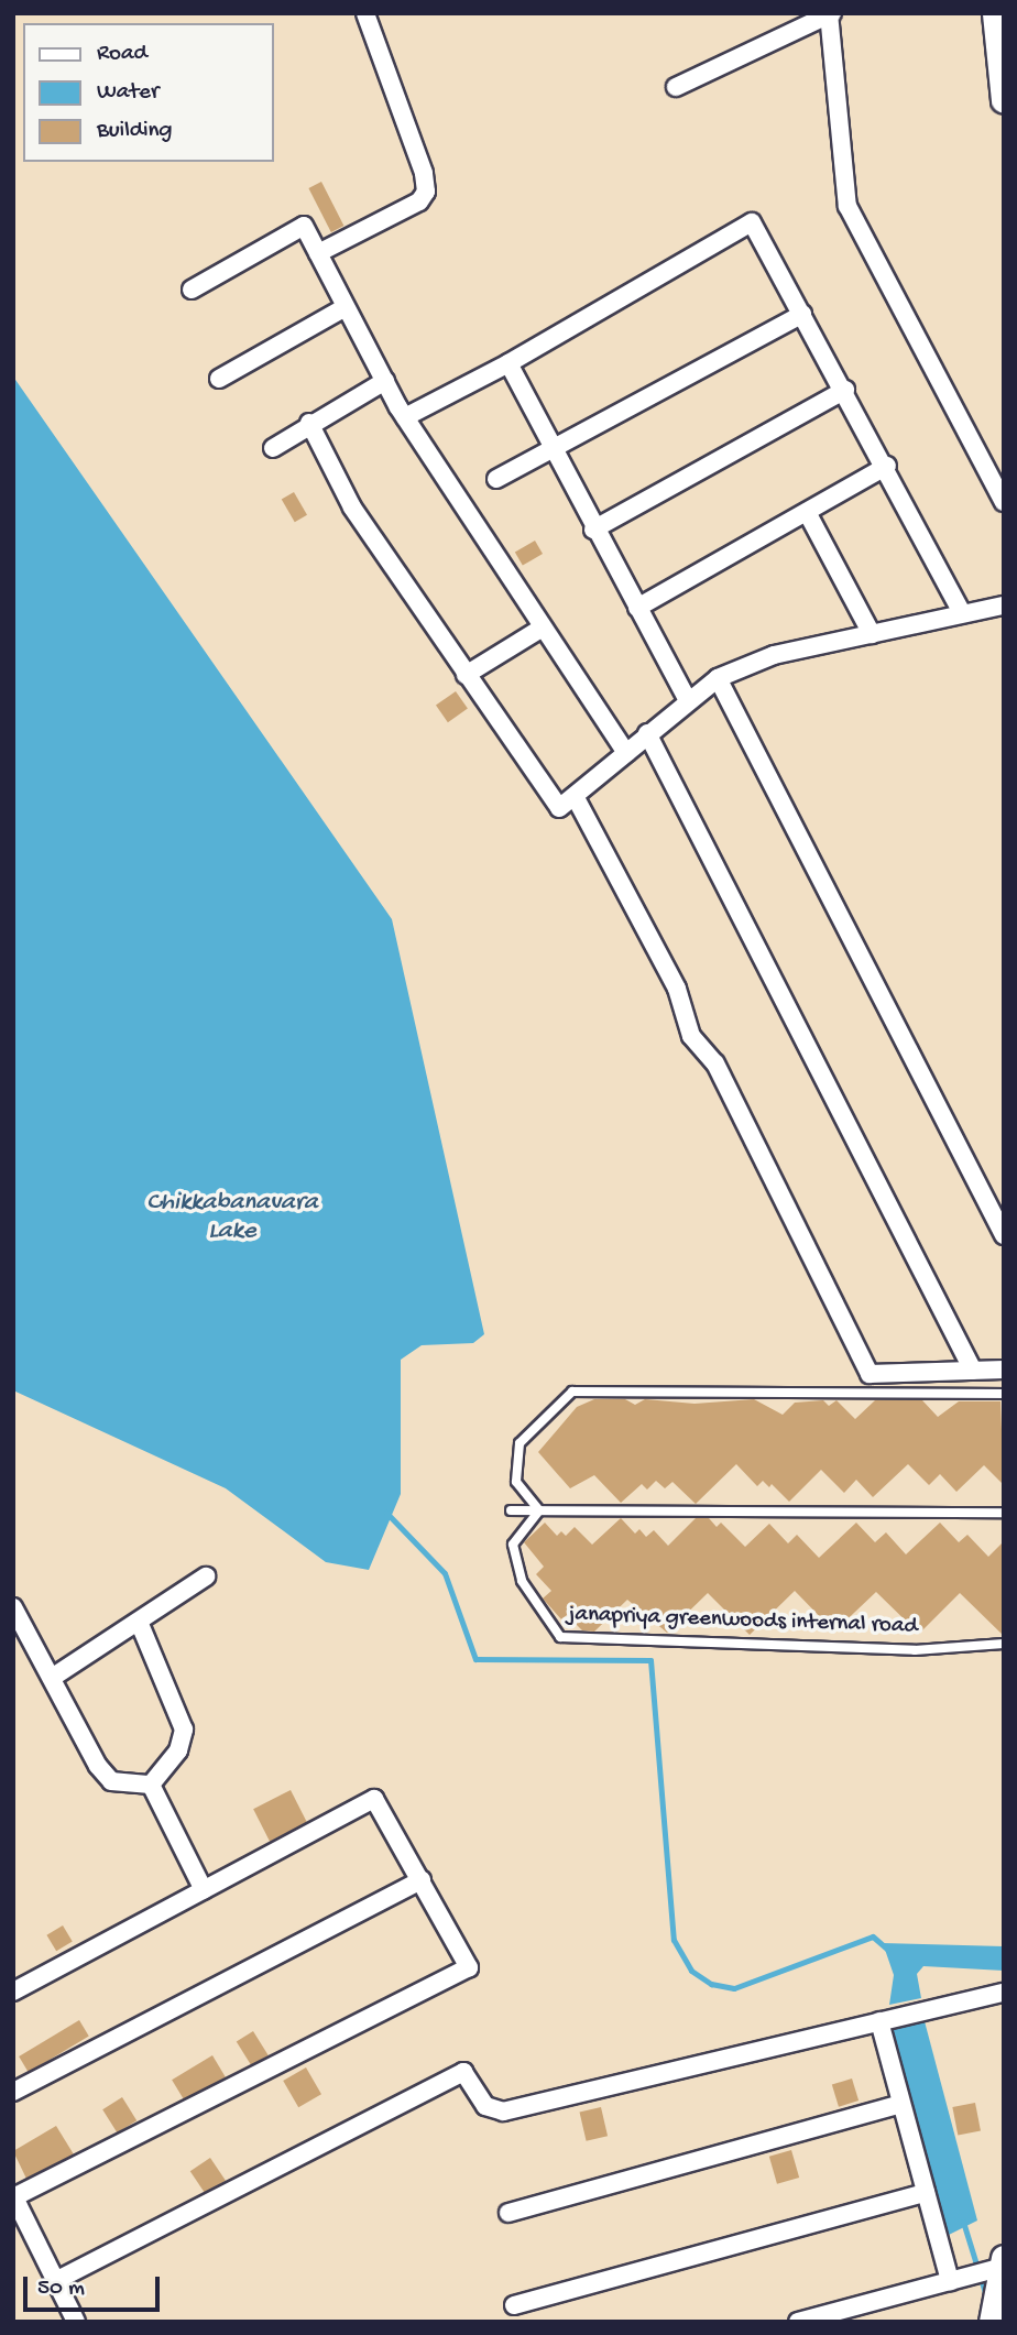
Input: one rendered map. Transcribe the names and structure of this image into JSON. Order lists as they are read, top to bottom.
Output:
{
  "streets": {
    "lane": ["janapriya greenwoods internal road"]
  },
  "water": ["Chikkabanavara Lake"],
  "legend": ["Road", "Water", "Building"],
  "scale_bar": "50 m"
}
